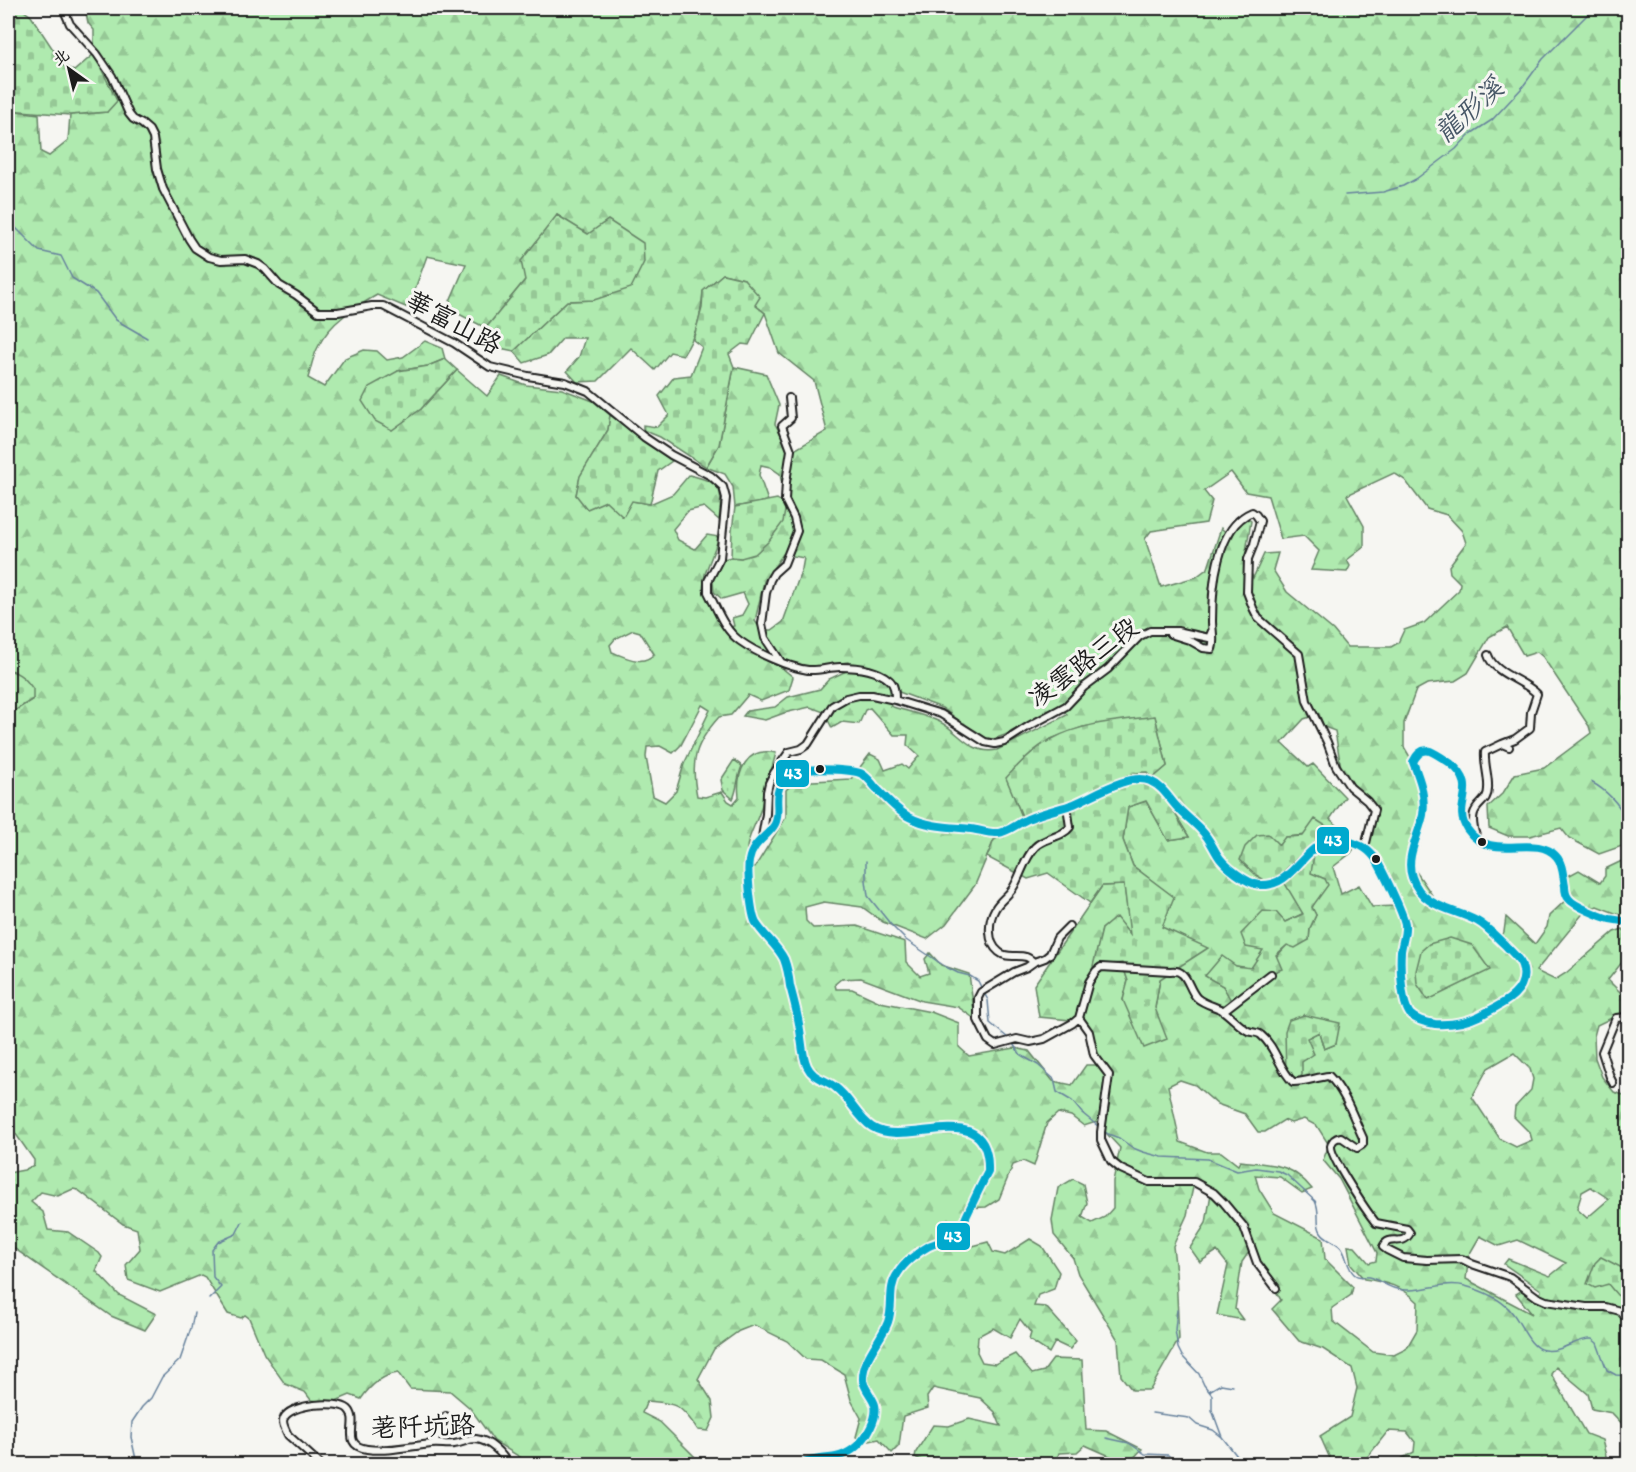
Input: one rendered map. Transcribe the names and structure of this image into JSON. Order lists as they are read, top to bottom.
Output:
{
  "streets": {
    "street": ["華富山路", "凌雲路三段", "荖阡坑路"]
  },
  "crossings": [
    ["華富山路", "凌雲路三段"]
  ],
  "water": ["龍形溪"],
  "lines": ["transit line 43"],
  "north": "top left"
}
